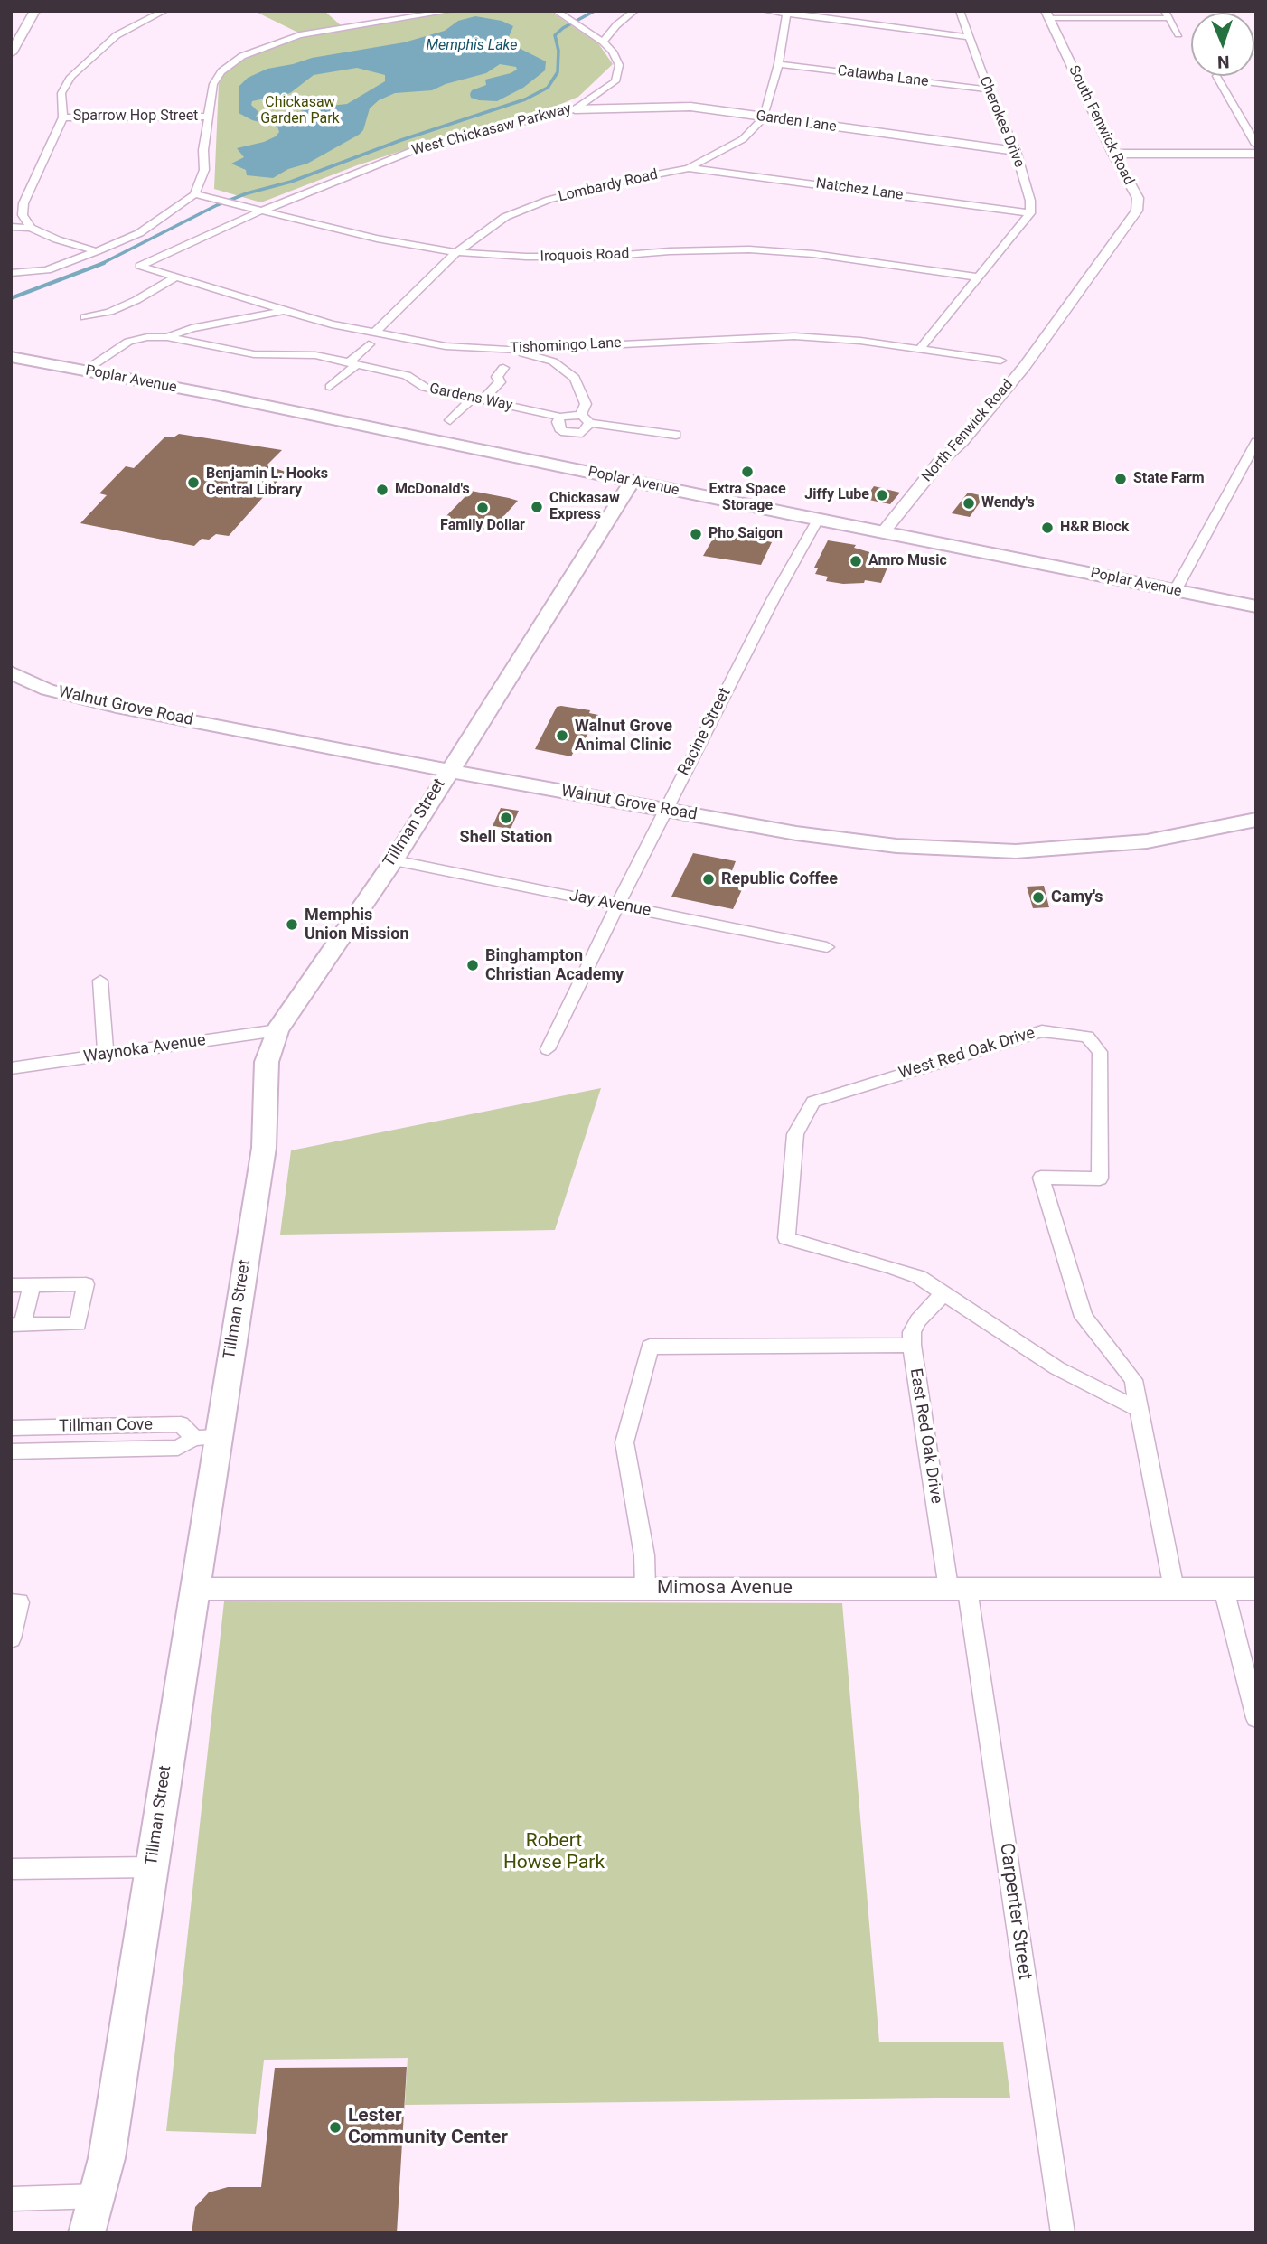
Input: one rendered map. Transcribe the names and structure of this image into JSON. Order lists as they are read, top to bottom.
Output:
{
  "streets": {
    "main road": ["Poplar Avenue", "Walnut Grove Road", "Tillman Street"],
    "street": [
      "Catawba Lane",
      "Sparrow Hop Street",
      "Garden Lane",
      "Cherokee Drive",
      "South Fenwick Road",
      "West Chickasaw Parkway",
      "Lombardy Road",
      "Natchez Lane",
      "Iroquois Road",
      "Tishomingo Lane",
      "Gardens Way",
      "North Fenwick Road",
      "Racine Street",
      "Jay Avenue",
      "Waynoka Avenue",
      "West Red Oak Drive",
      "Tillman Cove",
      "East Red Oak Drive",
      "Mimosa Avenue",
      "Carpenter Street"
    ]
  },
  "crossings": [
    ["Catawba Lane", "Cherokee Drive"],
    ["Catawba Lane", "Lombardy Road"],
    ["Garden Lane", "Cherokee Drive"],
    ["Garden Lane", "West Chickasaw Parkway"],
    ["Garden Lane", "Lombardy Road"],
    ["Cherokee Drive", "Natchez Lane"],
    ["South Fenwick Road", "North Fenwick Road"],
    ["West Chickasaw Parkway", "Iroquois Road"],
    ["West Chickasaw Parkway", "Tishomingo Lane"],
    ["Lombardy Road", "Natchez Lane"],
    ["Lombardy Road", "Iroquois Road"],
    ["Lombardy Road", "Tishomingo Lane"],
    ["Poplar Avenue", "North Fenwick Road"],
    ["Poplar Avenue", "Racine Street"],
    ["Poplar Avenue", "Tillman Street"],
    ["Walnut Grove Road", "Racine Street"],
    ["Walnut Grove Road", "Tillman Street"],
    ["Racine Street", "Jay Avenue"],
    ["Tillman Street", "Jay Avenue"],
    ["Tillman Street", "Waynoka Avenue"],
    ["Tillman Street", "Tillman Cove"],
    ["Tillman Street", "Mimosa Avenue"],
    ["West Red Oak Drive", "East Red Oak Drive"],
    ["West Red Oak Drive", "Mimosa Avenue"],
    ["East Red Oak Drive", "Mimosa Avenue"],
    ["East Red Oak Drive", "Carpenter Street"],
    ["Mimosa Avenue", "Carpenter Street"]
  ],
  "water": ["Memphis Lake"],
  "parks": ["Chickasaw Garden Park", "Robert Howse Park"],
  "places": [
    "Extra Space Storage",
    "State Farm",
    "Benjamin L. Hooks Central Library",
    "McDonald's",
    "Jiffy Lube",
    "Wendy's",
    "Chickasaw Express",
    "Family Dollar",
    "H&R Block",
    "Pho Saigon",
    "Amro Music",
    "Walnut Grove Animal Clinic",
    "Shell Station",
    "Republic Coffee",
    "Camy's",
    "Memphis Union Mission",
    "Binghampton Christian Academy",
    "Lester Community Center"
  ],
  "north": "bottom"
}
